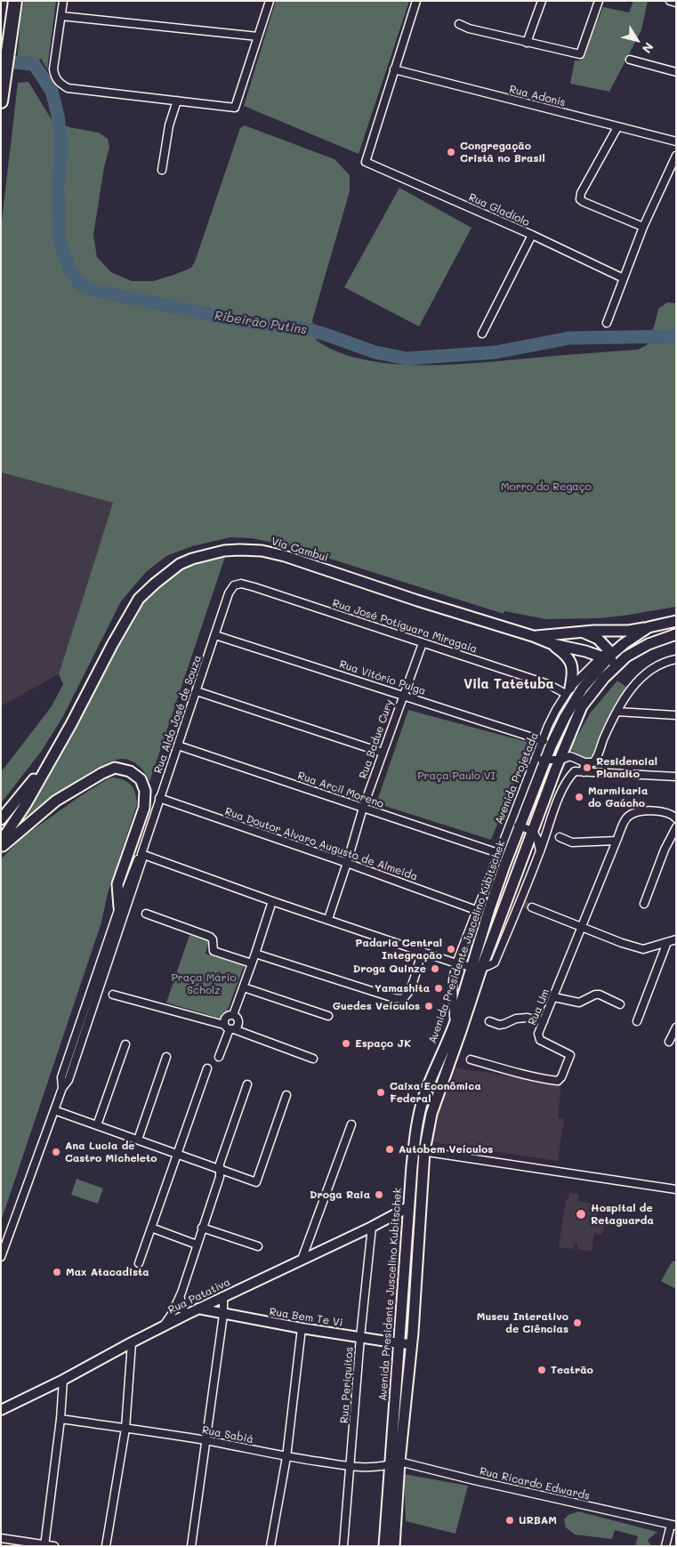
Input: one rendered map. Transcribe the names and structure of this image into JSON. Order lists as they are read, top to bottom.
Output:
{
  "streets": {
    "main road": [
      "Via Cambuí",
      "Avenida Presidente Juscelino Kubitschek",
      "Rua Patativa",
      "Rua Bem Te Vi"
    ],
    "street": [
      "Rua Adonis",
      "Rua Gladiolo",
      "Rua José Potiguara Miragaia",
      "Rua Vitório Pulga",
      "Rua Aldo José de Souza",
      "Rua Badue Cury",
      "Avenida Projetada",
      "Rua Arcil Moreno",
      "Rua Doutor Alvaro Augusto de Almeida",
      "Rua Um",
      "Rua Periquitos",
      "Rua Sabiá",
      "Rua Ricardo Edwards"
    ]
  },
  "crossings": [
    ["Rua Adonis", "Rua Gladiolo"],
    ["Via Cambuí", "Avenida Projetada"],
    ["Via Cambuí", "Avenida Presidente Juscelino Kubitschek"],
    ["Rua José Potiguara Miragaia", "Rua Aldo José de Souza"],
    ["Rua José Potiguara Miragaia", "Rua Badue Cury"],
    ["Rua José Potiguara Miragaia", "Avenida Projetada"],
    ["Rua Vitório Pulga", "Rua Aldo José de Souza"],
    ["Rua Vitório Pulga", "Rua Badue Cury"],
    ["Rua Vitório Pulga", "Avenida Projetada"],
    ["Rua Aldo José de Souza", "Rua Arcil Moreno"],
    ["Rua Aldo José de Souza", "Rua Doutor Alvaro Augusto de Almeida"],
    ["Rua Badue Cury", "Rua Arcil Moreno"],
    ["Rua Badue Cury", "Rua Doutor Alvaro Augusto de Almeida"],
    ["Avenida Projetada", "Rua Arcil Moreno"],
    ["Avenida Projetada", "Rua Doutor Alvaro Augusto de Almeida"],
    ["Avenida Projetada", "Avenida Presidente Juscelino Kubitschek"],
    ["Avenida Presidente Juscelino Kubitschek", "Rua Patativa"],
    ["Avenida Presidente Juscelino Kubitschek", "Rua Bem Te Vi"],
    ["Avenida Presidente Juscelino Kubitschek", "Rua Sabiá"],
    ["Avenida Presidente Juscelino Kubitschek", "Rua Ricardo Edwards"],
    ["Rua Patativa", "Rua Bem Te Vi"],
    ["Rua Patativa", "Rua Periquitos"],
    ["Rua Bem Te Vi", "Rua Periquitos"],
    ["Rua Periquitos", "Rua Sabiá"],
    ["Rua Sabiá", "Rua Ricardo Edwards"]
  ],
  "districts": ["Vila Tatetuba"],
  "water": ["Ribeirão Putins"],
  "parks": ["Morro do Regaço", "Praça Paulo VI", "Praça Mário Scholz"],
  "places": [
    "Congregação Cristã no Brasil",
    "Residencial Planalto",
    "Marmitaria do Gaúcho",
    "Padaria Central Integração",
    "Droga Quinze",
    "Yamashita",
    "Guedes Veículos",
    "Espaço JK",
    "Caixa Econômica Federal",
    "Autobem Veículos",
    "Ana Lucia de Castro Micheleto",
    "Droga Raia",
    "Hospital de Retaguarda",
    "Max Atacadista",
    "Museu Interativo de Ciências",
    "Teatrão",
    "URBAM"
  ],
  "north": "bottom right"
}
